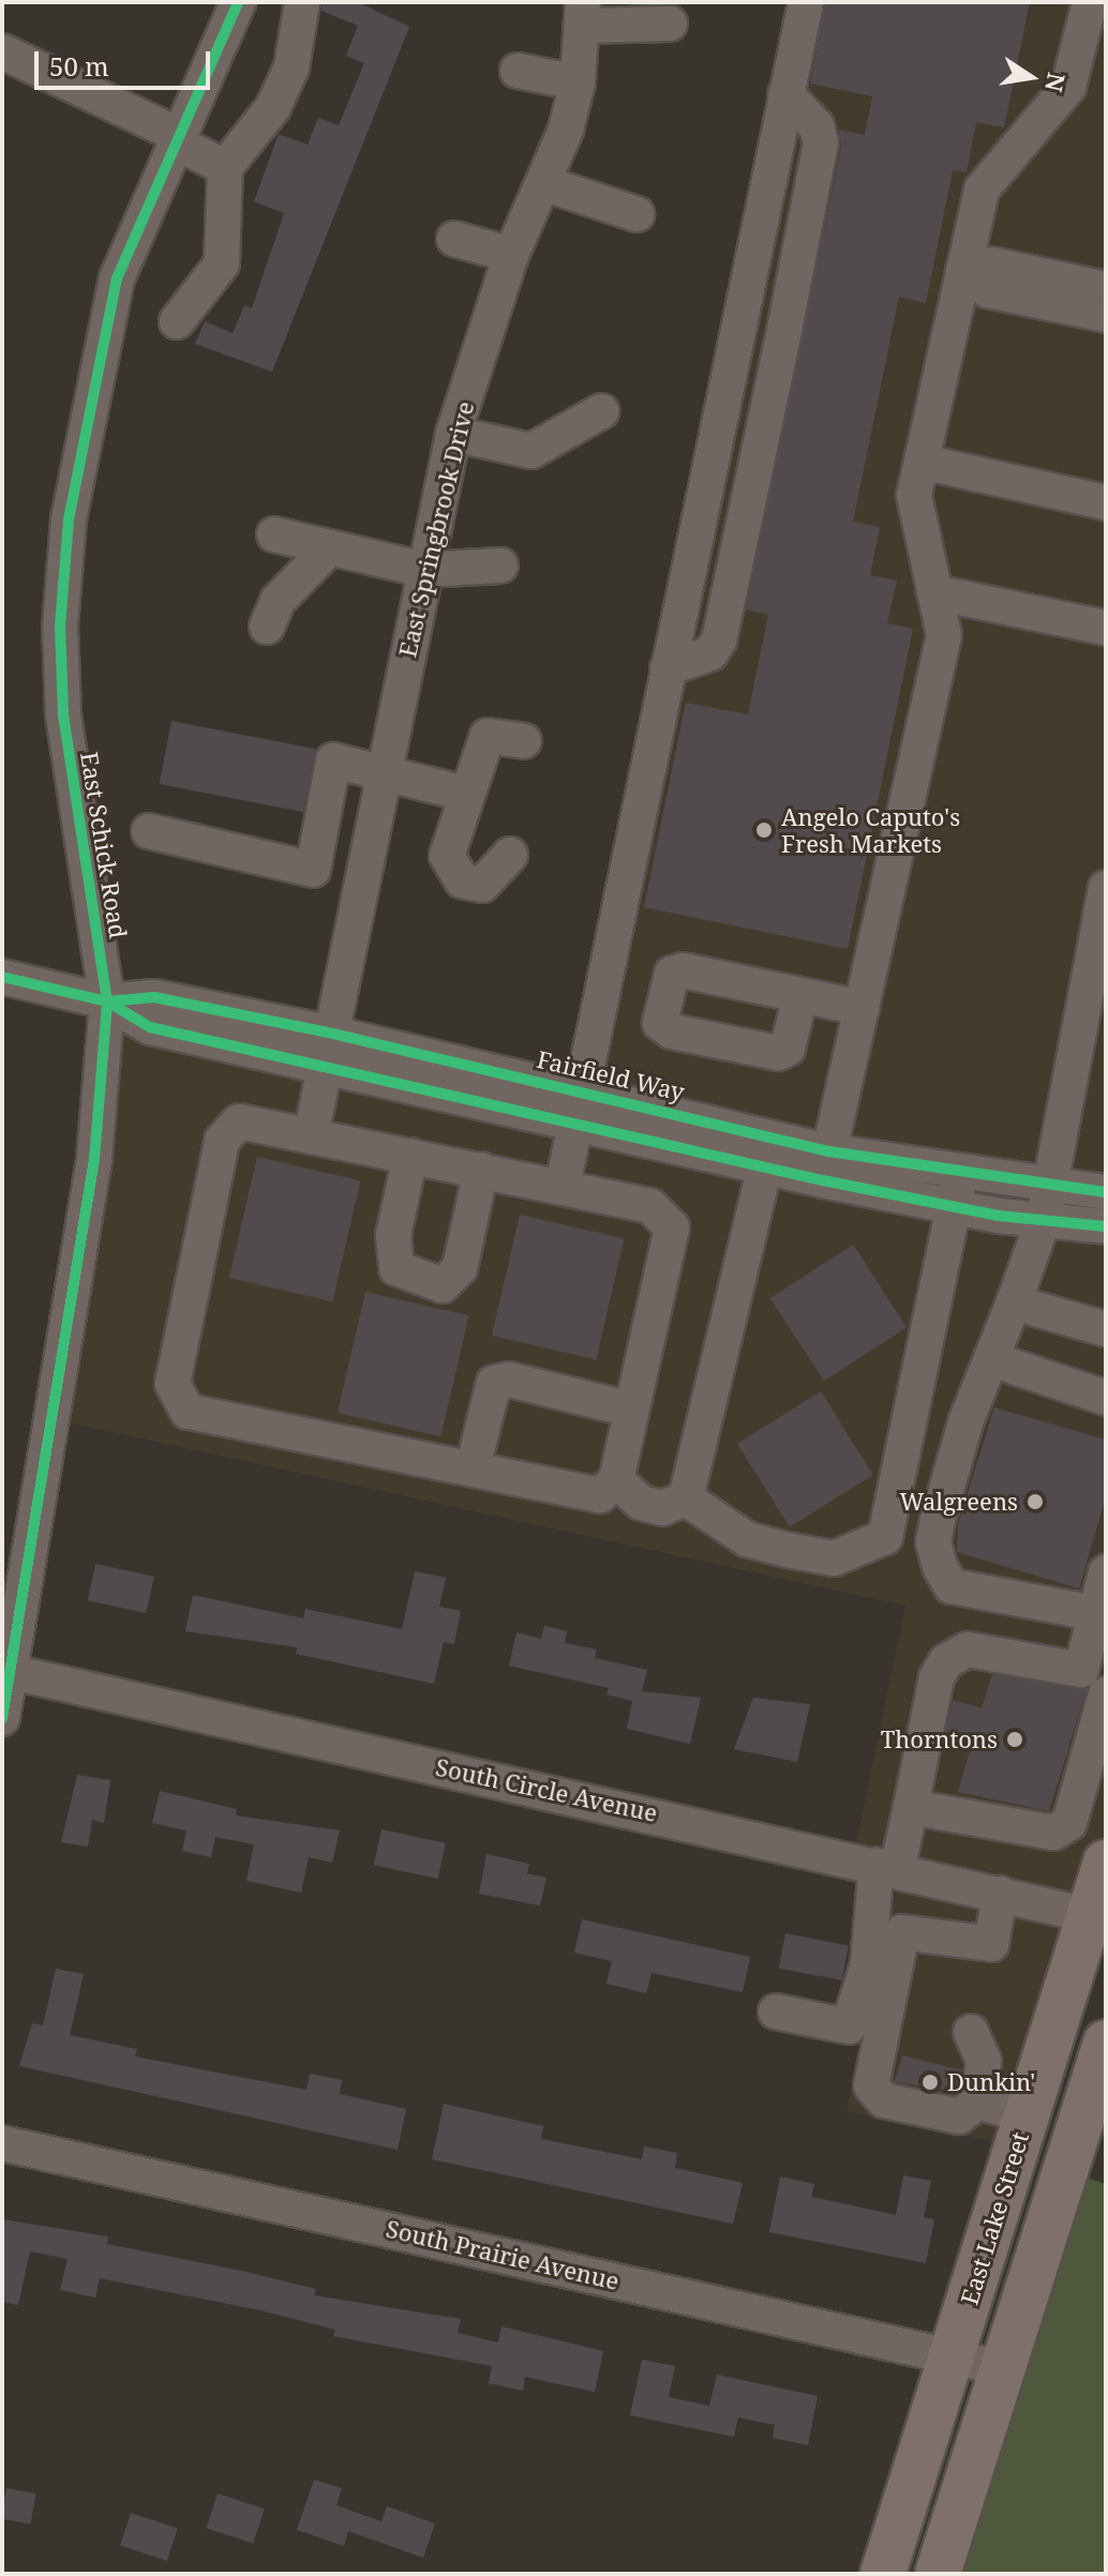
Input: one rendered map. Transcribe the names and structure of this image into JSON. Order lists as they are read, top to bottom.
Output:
{
  "streets": {
    "main road": ["East Lake Street"],
    "street": [
      "East Springbrook Drive",
      "East Schick Road",
      "Fairfield Way",
      "South Circle Avenue",
      "South Prairie Avenue"
    ]
  },
  "crossings": [
    ["East Springbrook Drive", "Fairfield Way"],
    ["East Schick Road", "Fairfield Way"],
    ["East Schick Road", "South Circle Avenue"],
    ["South Circle Avenue", "East Lake Street"],
    ["East Lake Street", "South Prairie Avenue"]
  ],
  "places": [
    "Angelo Caputo's Fresh Markets",
    "Walgreens",
    "Thorntons",
    "Dunkin'"
  ],
  "scale_bar": "50 m",
  "north": "right"
}
